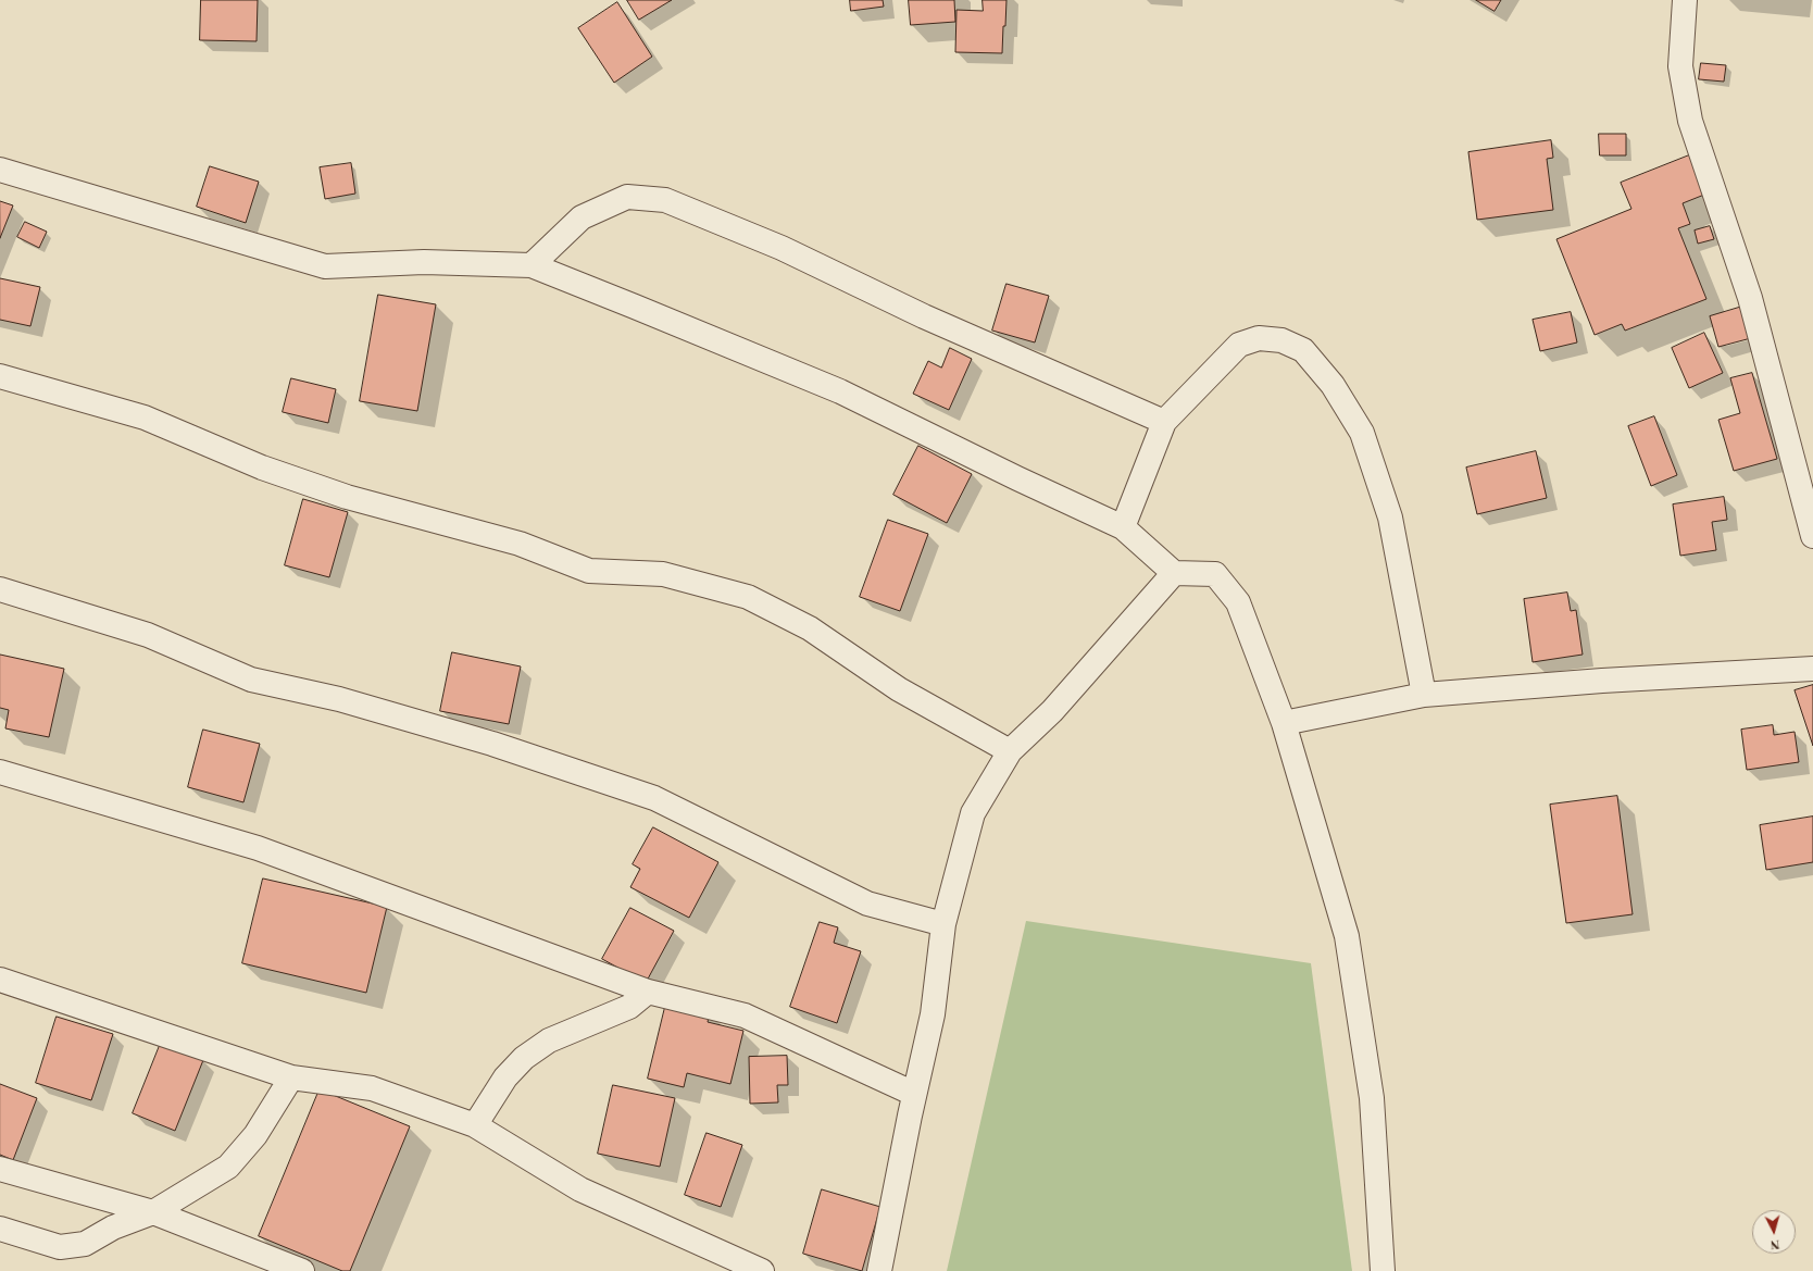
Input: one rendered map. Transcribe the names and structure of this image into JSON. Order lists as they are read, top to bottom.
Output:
{
  "north": "bottom"
}
